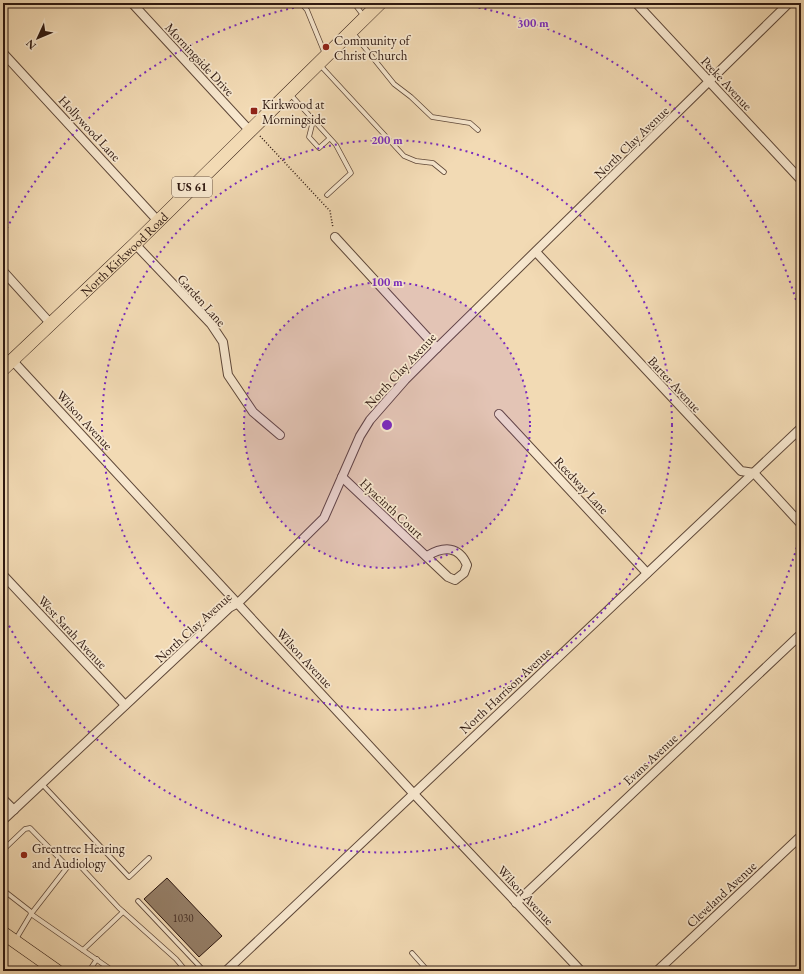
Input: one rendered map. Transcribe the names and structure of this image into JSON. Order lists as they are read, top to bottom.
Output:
{
  "streets": {
    "main road": ["US 61", "North Kirkwood Road"],
    "street": [
      "Morningside Drive",
      "Peeke Avenue",
      "Hollywood Lane",
      "North Clay Avenue",
      "Garden Lane",
      "Barter Avenue",
      "Wilson Avenue",
      "Reedway Lane",
      "Hyacinth Court",
      "West Sarah Avenue",
      "North Harrison Avenue",
      "Evans Avenue",
      "Cleveland Avenue"
    ]
  },
  "crossings": [
    ["Morningside Drive", "North Kirkwood Road"],
    ["Peeke Avenue", "North Clay Avenue"],
    ["Hollywood Lane", "North Kirkwood Road"],
    ["North Clay Avenue", "Barter Avenue"],
    ["North Clay Avenue", "Wilson Avenue"],
    ["North Clay Avenue", "Hyacinth Court"],
    ["North Clay Avenue", "West Sarah Avenue"],
    ["North Kirkwood Road", "Garden Lane"],
    ["North Kirkwood Road", "Wilson Avenue"],
    ["Barter Avenue", "North Harrison Avenue"],
    ["Wilson Avenue", "North Harrison Avenue"],
    ["Wilson Avenue", "Evans Avenue"],
    ["Reedway Lane", "North Harrison Avenue"]
  ],
  "places": {
    "other": ["Community of Christ Church", "Greentree Hearing and Audiology"],
    "transit": ["Kirkwood at Morningside"]
  },
  "house_numbers": ["1030"],
  "north": "bottom left",
  "rings": ["300 m", "200 m", "100 m"]
}
